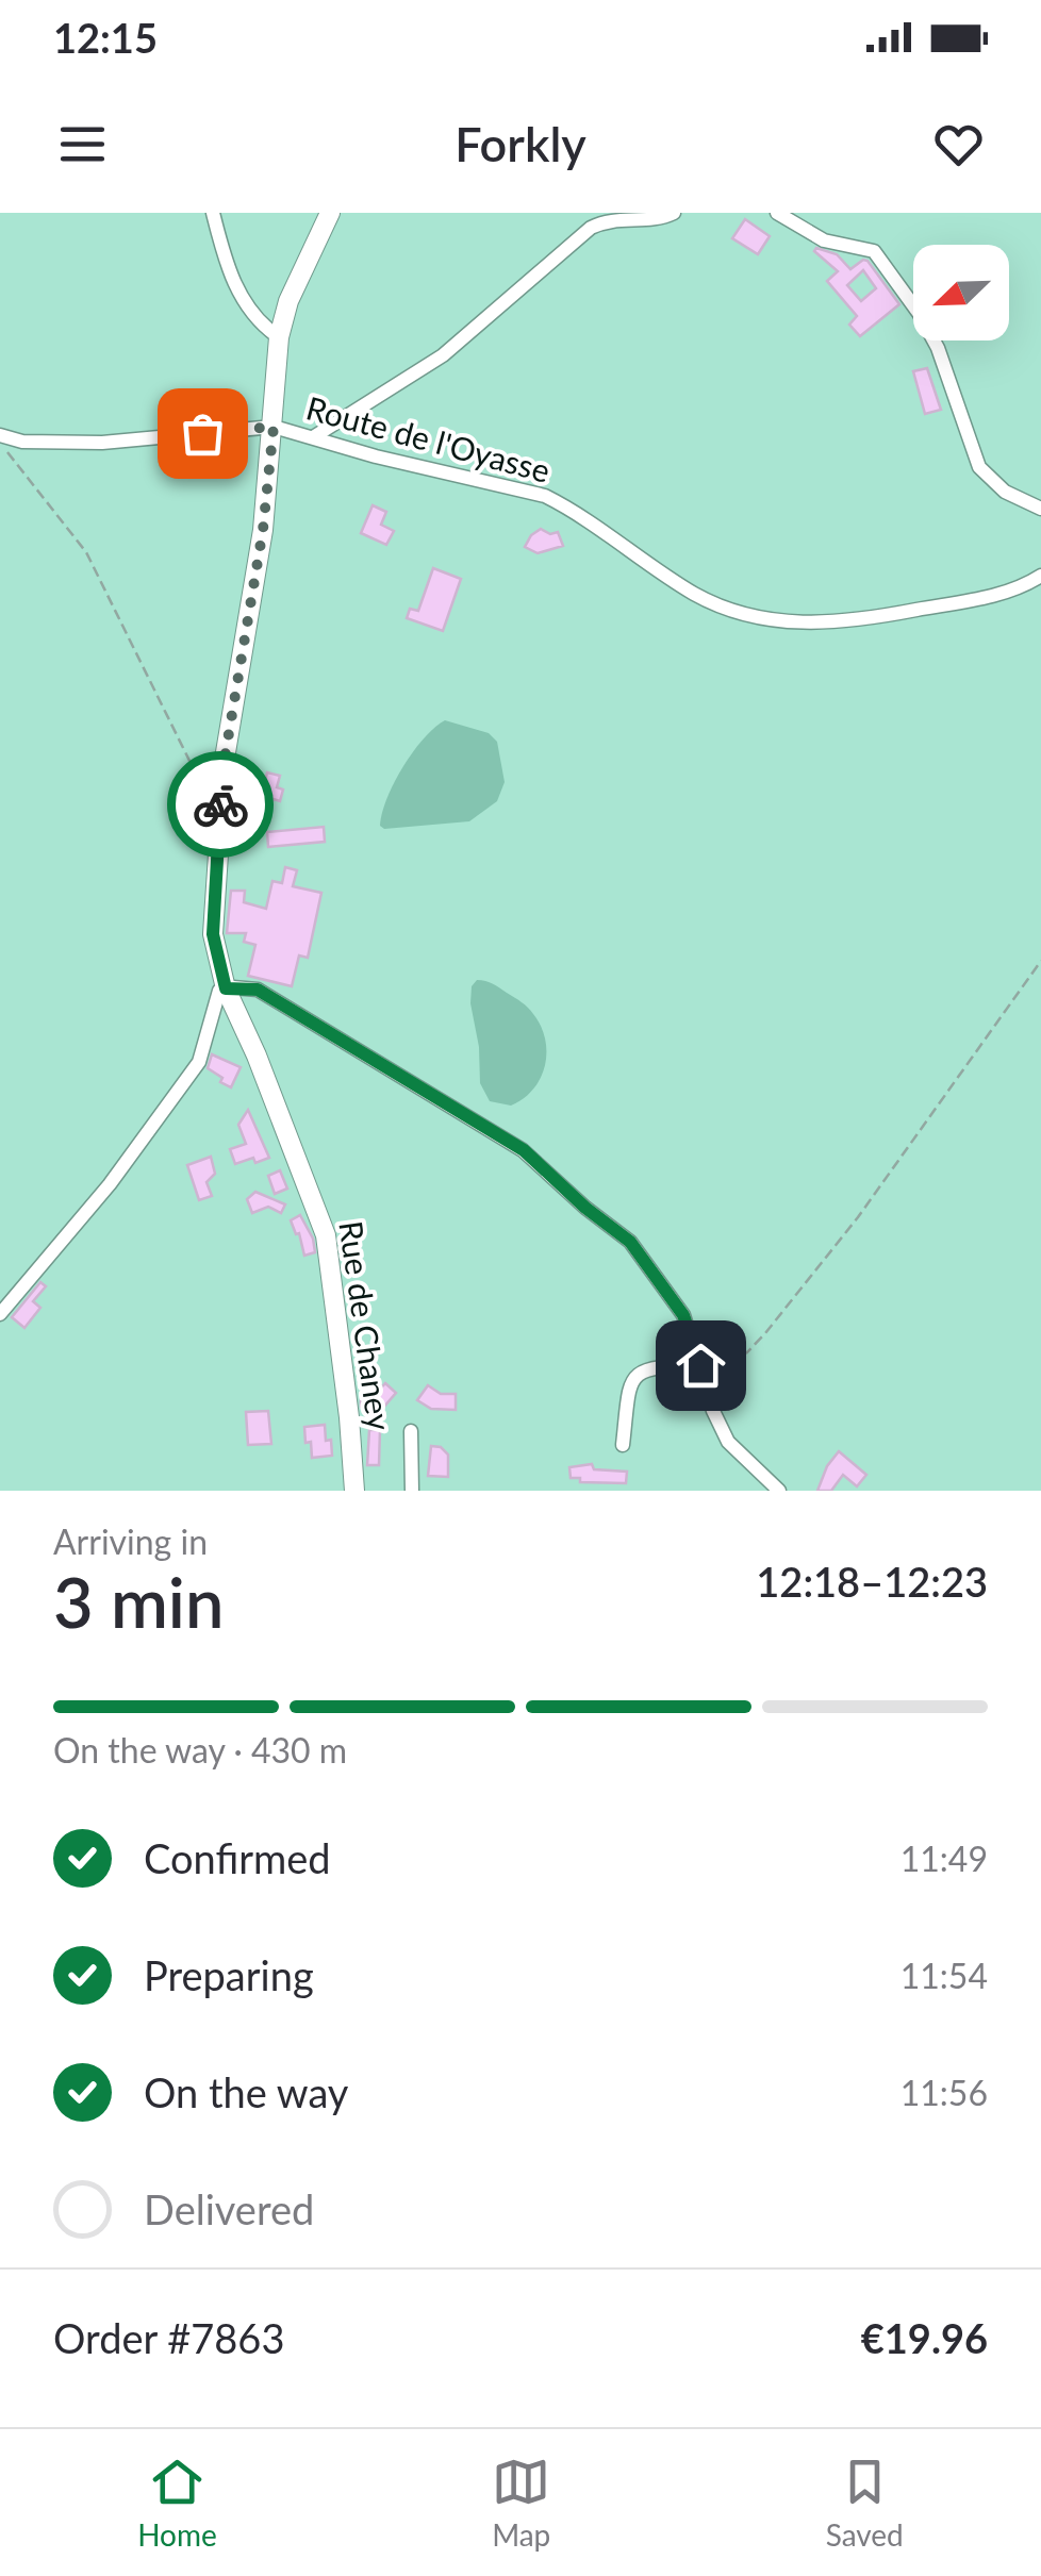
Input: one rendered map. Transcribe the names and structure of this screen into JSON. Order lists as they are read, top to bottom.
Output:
{
  "streets": {
    "street": ["Route de l'Oyasse", "Rue de Chaney"]
  },
  "crossings": [
    ["Route de l'Oyasse", "Rue de Chaney"]
  ],
  "north": "bottom left",
  "page": {
    "status": "12:15",
    "header": "Forkly",
    "heading": ["3 min", "Arriving in", "12:18–12:23"],
    "panel": ["Order #7863", "€19.96"],
    "bar": "On the way · 430 m",
    "list": [
      ["Confirmed", "11:49"],
      ["Preparing", "11:54"],
      ["On the way", "11:56"],
      "Delivered"
    ],
    "tabs": ["Home", "Map", "Saved"]
  }
}
